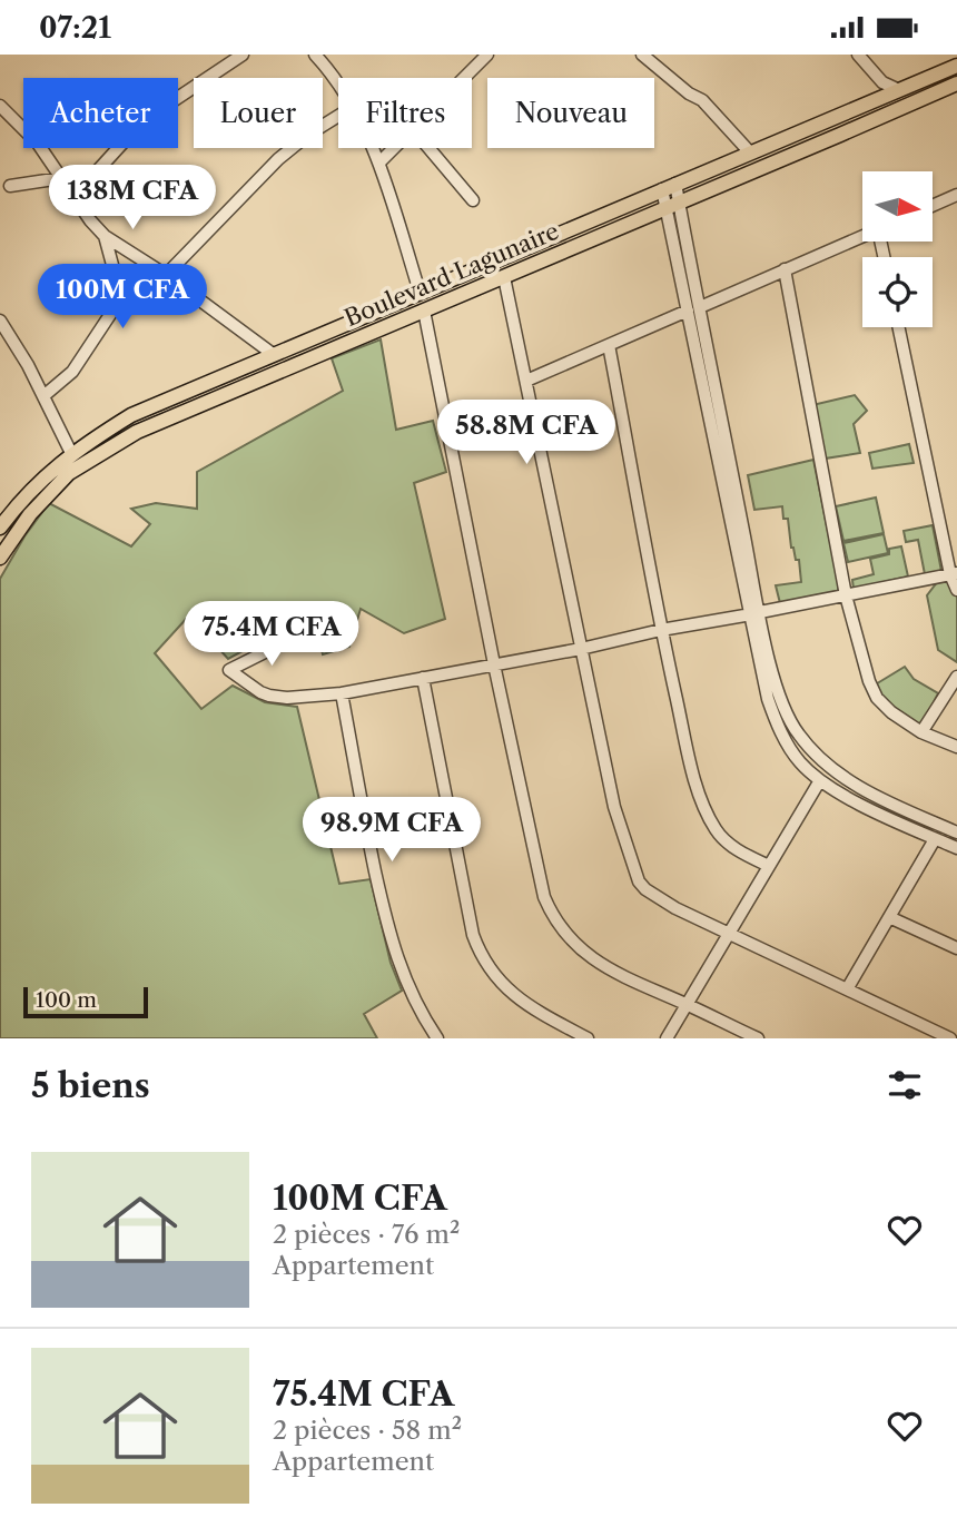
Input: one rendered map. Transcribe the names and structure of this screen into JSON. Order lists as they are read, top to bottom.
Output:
{
  "streets": {
    "main road": ["Boulevard Lagunaire"]
  },
  "scale_bar": "100 m",
  "north": "right",
  "page": {
    "status": "07:21",
    "chip": [
      "Acheter",
      "Louer",
      "Filtres",
      "Nouveau"
    ],
    "price": [
      "138M CFA",
      "100M CFA",
      "58.8M CFA",
      "75.4M CFA",
      "98.9M CFA"
    ],
    "scale": "100 m",
    "heading": "5 biens",
    "list": [
      {
        "name": "100M CFA",
        "note": "2 pièces · 76 m² · Appartement"
      },
      {
        "name": "75.4M CFA",
        "note": "2 pièces · 58 m² · Appartement"
      }
    ]
  }
}
